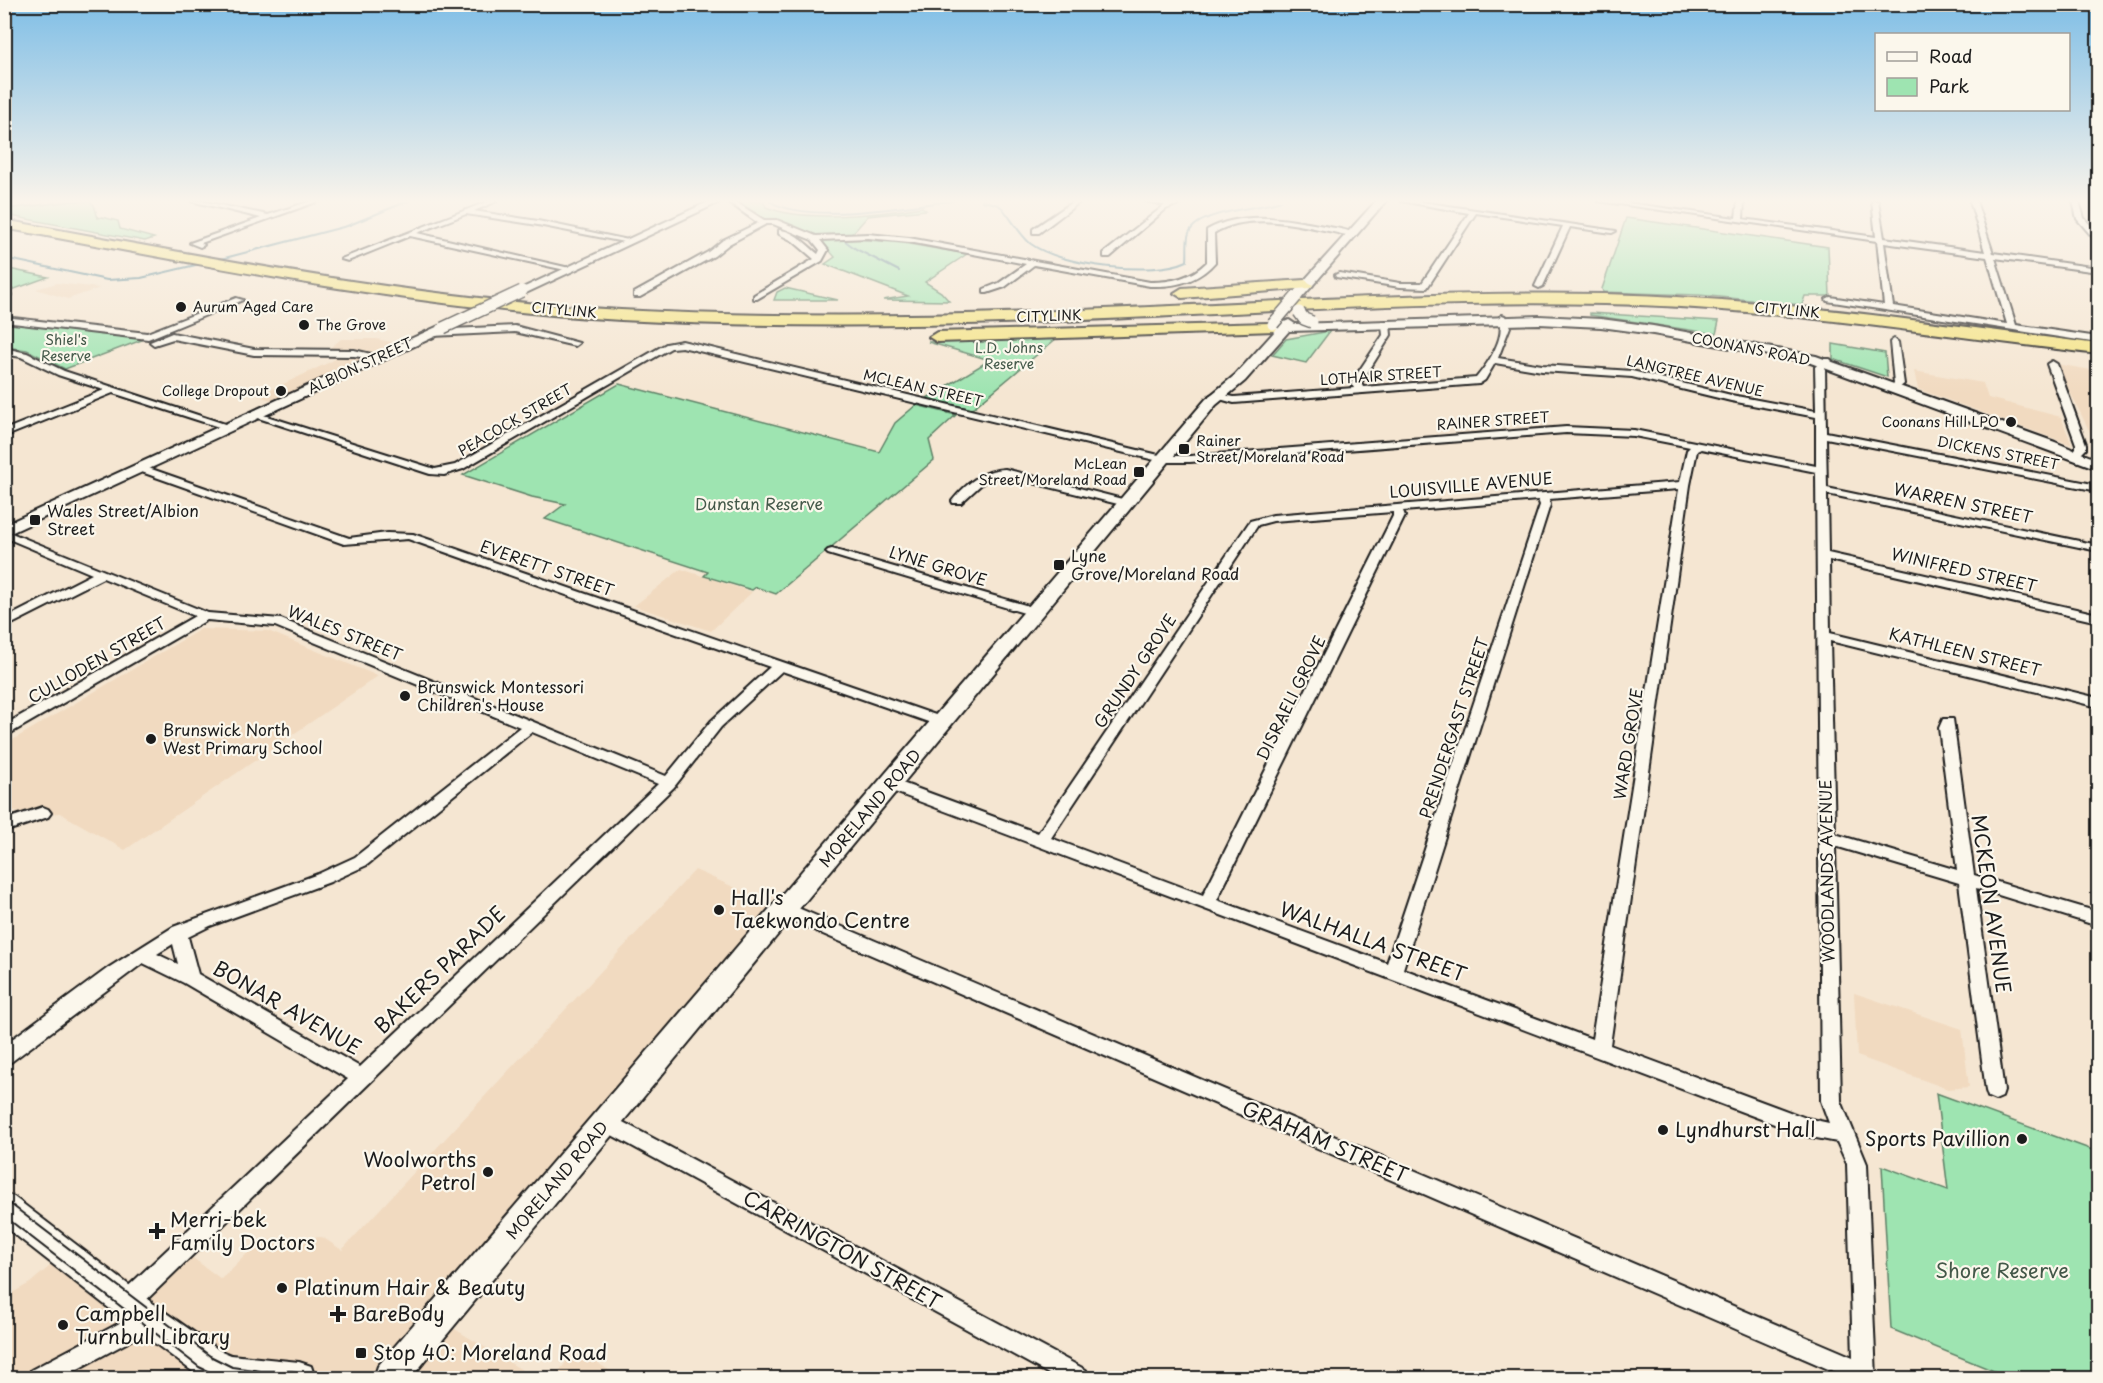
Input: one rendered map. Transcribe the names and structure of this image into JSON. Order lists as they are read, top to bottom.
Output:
{
  "streets": {
    "highway": ["CITYLINK"],
    "main road": ["COONANS ROAD", "ALBION STREET", "MORELAND ROAD"],
    "street": [
      "LOTHAIR STREET",
      "LANGTREE AVENUE",
      "MCLEAN STREET",
      "PEACOCK STREET",
      "RAINER STREET",
      "DICKENS STREET",
      "LOUISVILLE AVENUE",
      "WARREN STREET",
      "LYNE GROVE",
      "EVERETT STREET",
      "WINIFRED STREET",
      "WALES STREET",
      "KATHLEEN STREET",
      "CULLODEN STREET",
      "GRUNDY GROVE",
      "DISRAELI GROVE",
      "PRENDERGAST STREET",
      "WARD GROVE",
      "WOODLANDS AVENUE",
      "MCKEON AVENUE",
      "WALHALLA STREET",
      "BAKERS PARADE",
      "BONAR AVENUE",
      "GRAHAM STREET",
      "CARRINGTON STREET"
    ]
  },
  "crossings": [
    ["COONANS ROAD", "LOTHAIR STREET"],
    ["COONANS ROAD", "MORELAND ROAD"],
    ["COONANS ROAD", "WOODLANDS AVENUE"],
    ["ALBION STREET", "PEACOCK STREET"],
    ["ALBION STREET", "EVERETT STREET"],
    ["ALBION STREET", "WALES STREET"],
    ["LOTHAIR STREET", "LANGTREE AVENUE"],
    ["LOTHAIR STREET", "MORELAND ROAD"],
    ["LANGTREE AVENUE", "WOODLANDS AVENUE"],
    ["MCLEAN STREET", "PEACOCK STREET"],
    ["MCLEAN STREET", "RAINER STREET"],
    ["MCLEAN STREET", "MORELAND ROAD"],
    ["RAINER STREET", "WARD GROVE"],
    ["RAINER STREET", "MORELAND ROAD"],
    ["RAINER STREET", "WOODLANDS AVENUE"],
    ["DICKENS STREET", "WOODLANDS AVENUE"],
    ["LOUISVILLE AVENUE", "GRUNDY GROVE"],
    ["LOUISVILLE AVENUE", "DISRAELI GROVE"],
    ["LOUISVILLE AVENUE", "PRENDERGAST STREET"],
    ["LOUISVILLE AVENUE", "WARD GROVE"],
    ["WARREN STREET", "WOODLANDS AVENUE"],
    ["LYNE GROVE", "MORELAND ROAD"],
    ["EVERETT STREET", "MORELAND ROAD"],
    ["EVERETT STREET", "BAKERS PARADE"],
    ["WINIFRED STREET", "WOODLANDS AVENUE"],
    ["WALES STREET", "CULLODEN STREET"],
    ["WALES STREET", "BAKERS PARADE"],
    ["KATHLEEN STREET", "WOODLANDS AVENUE"],
    ["GRUNDY GROVE", "WALHALLA STREET"],
    ["DISRAELI GROVE", "WALHALLA STREET"],
    ["PRENDERGAST STREET", "WALHALLA STREET"],
    ["WARD GROVE", "WALHALLA STREET"],
    ["MORELAND ROAD", "WALHALLA STREET"],
    ["MORELAND ROAD", "GRAHAM STREET"],
    ["MORELAND ROAD", "CARRINGTON STREET"],
    ["WOODLANDS AVENUE", "WALHALLA STREET"],
    ["WOODLANDS AVENUE", "GRAHAM STREET"],
    ["BAKERS PARADE", "BONAR AVENUE"]
  ],
  "parks": [
    "Shiel's Reserve",
    "L.D. Johns Reserve",
    "Dunstan Reserve",
    "Shore Reserve"
  ],
  "places": {
    "other": [
      "Aurum Aged Care",
      "The Grove",
      "College Dropout",
      "Coonans Hill LPO",
      "Brunswick Montessori Children's House",
      "Brunswick North West Primary School",
      "Hall's Taekwondo Centre",
      "Lyndhurst Hall",
      "Sports Pavillion",
      "Woolworths Petrol",
      "Platinum Hair & Beauty",
      "Campbell Turnbull Library"
    ],
    "transit": [
      "Rainer Street/Moreland Road",
      "McLean Street/Moreland Road",
      "Wales Street/Albion Street",
      "Lyne Grove/Moreland Road",
      "Stop 40: Moreland Road"
    ],
    "health": ["Merri-bek Family Doctors", "BareBody"]
  },
  "legend": ["Road", "Park"]
}
